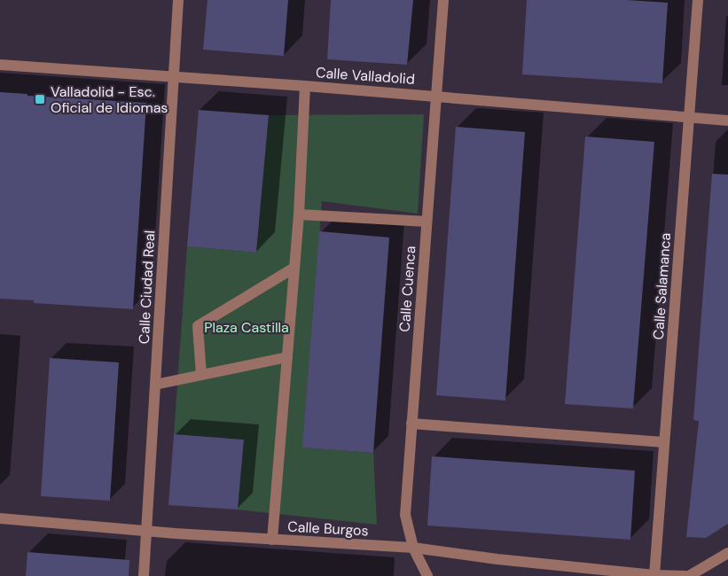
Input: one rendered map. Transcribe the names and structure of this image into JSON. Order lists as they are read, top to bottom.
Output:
{
  "streets": {
    "street": [
      "Calle Valladolid",
      "Calle Salamanca",
      "Calle Ciudad Real",
      "Calle Cuenca",
      "Calle Burgos"
    ]
  },
  "crossings": [
    ["Calle Valladolid", "Calle Salamanca"],
    ["Calle Valladolid", "Calle Ciudad Real"],
    ["Calle Valladolid", "Calle Cuenca"],
    ["Calle Salamanca", "Calle Burgos"],
    ["Calle Ciudad Real", "Calle Burgos"],
    ["Calle Cuenca", "Calle Burgos"]
  ],
  "parks": ["Plaza Castilla"],
  "places": {
    "transit": ["Valladolid - Esc. Oficial de Idiomas"]
  }
}
